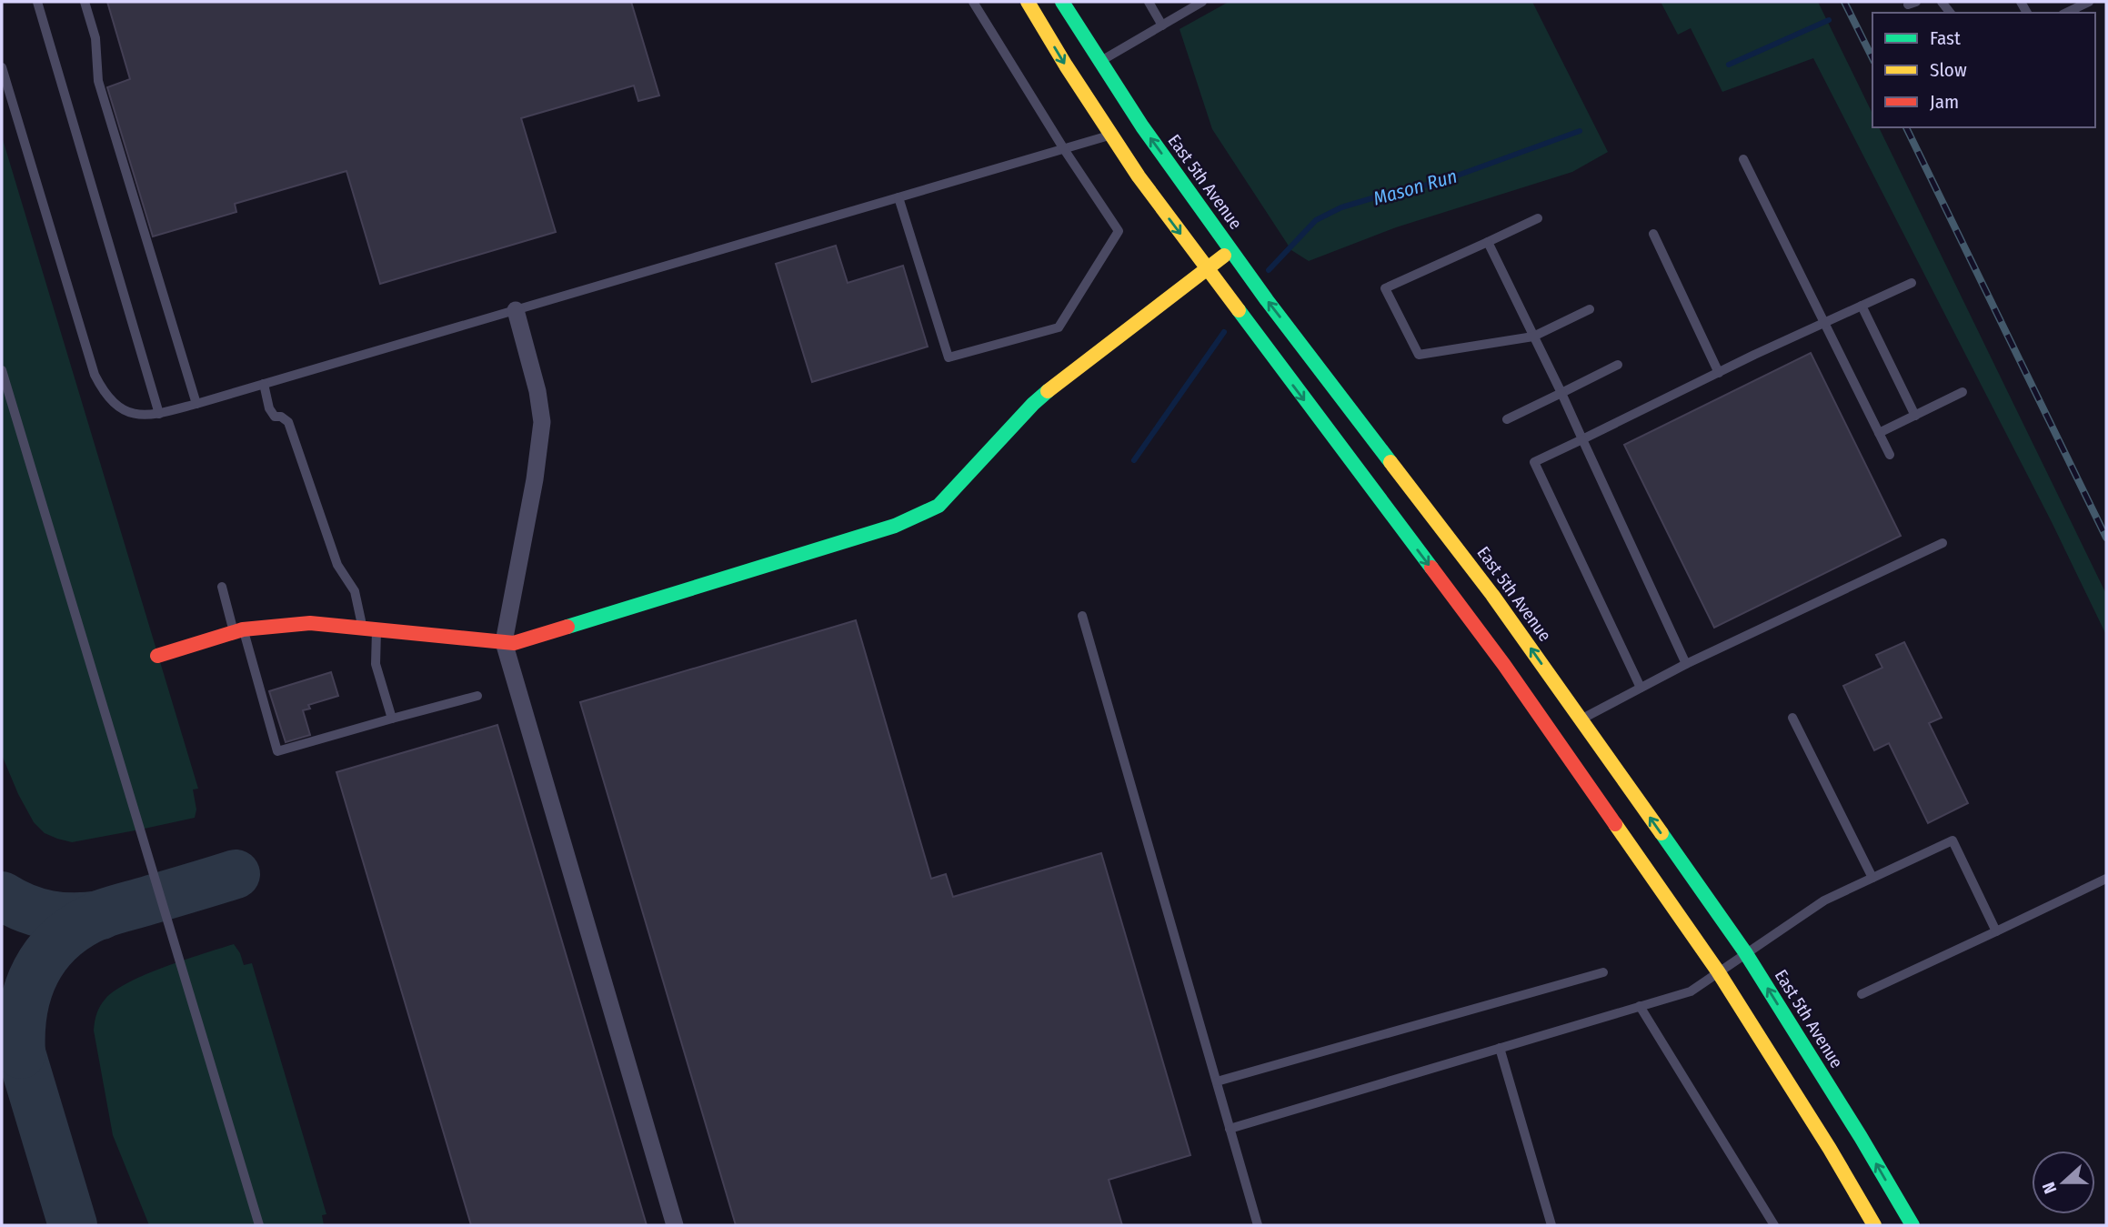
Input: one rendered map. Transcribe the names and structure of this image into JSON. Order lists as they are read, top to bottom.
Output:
{
  "streets": {
    "main road": ["East 5th Avenue"]
  },
  "water": ["Mason Run"],
  "legend": ["Fast", "Slow", "Jam"],
  "north": "left"
}
